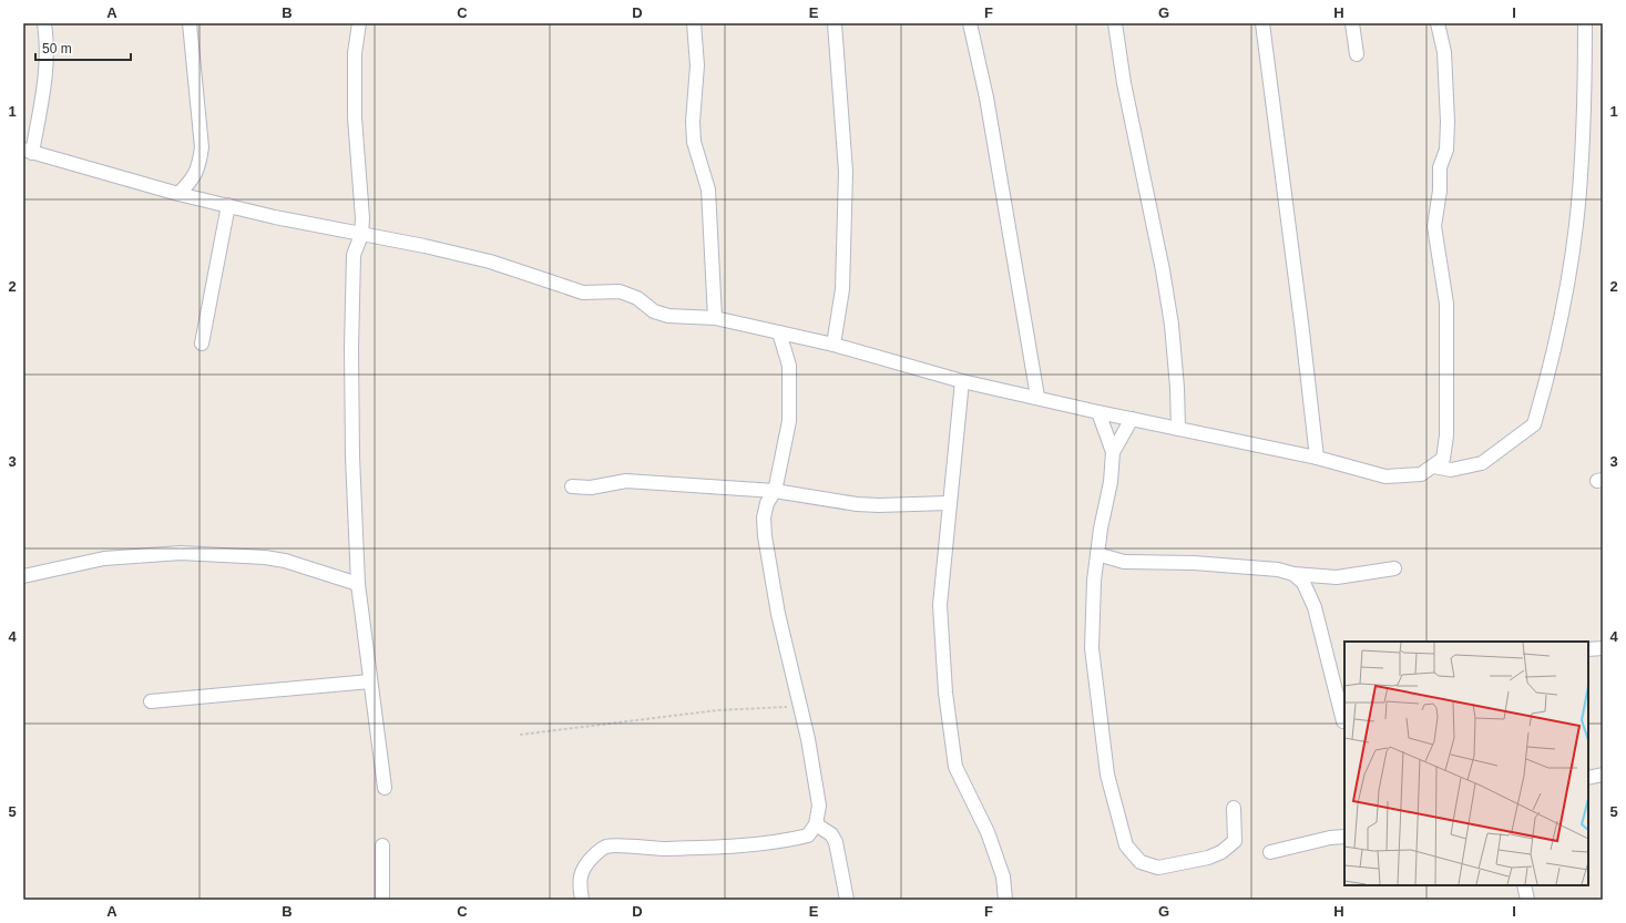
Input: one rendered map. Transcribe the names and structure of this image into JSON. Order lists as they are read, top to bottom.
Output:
{
  "scale_bar": "50 m",
  "grid": {
    "columns": [
      "A",
      "B",
      "C",
      "D",
      "E",
      "F",
      "G",
      "H",
      "I"
    ],
    "rows": [
      "1",
      "2",
      "3",
      "4",
      "5"
    ]
  }
}
